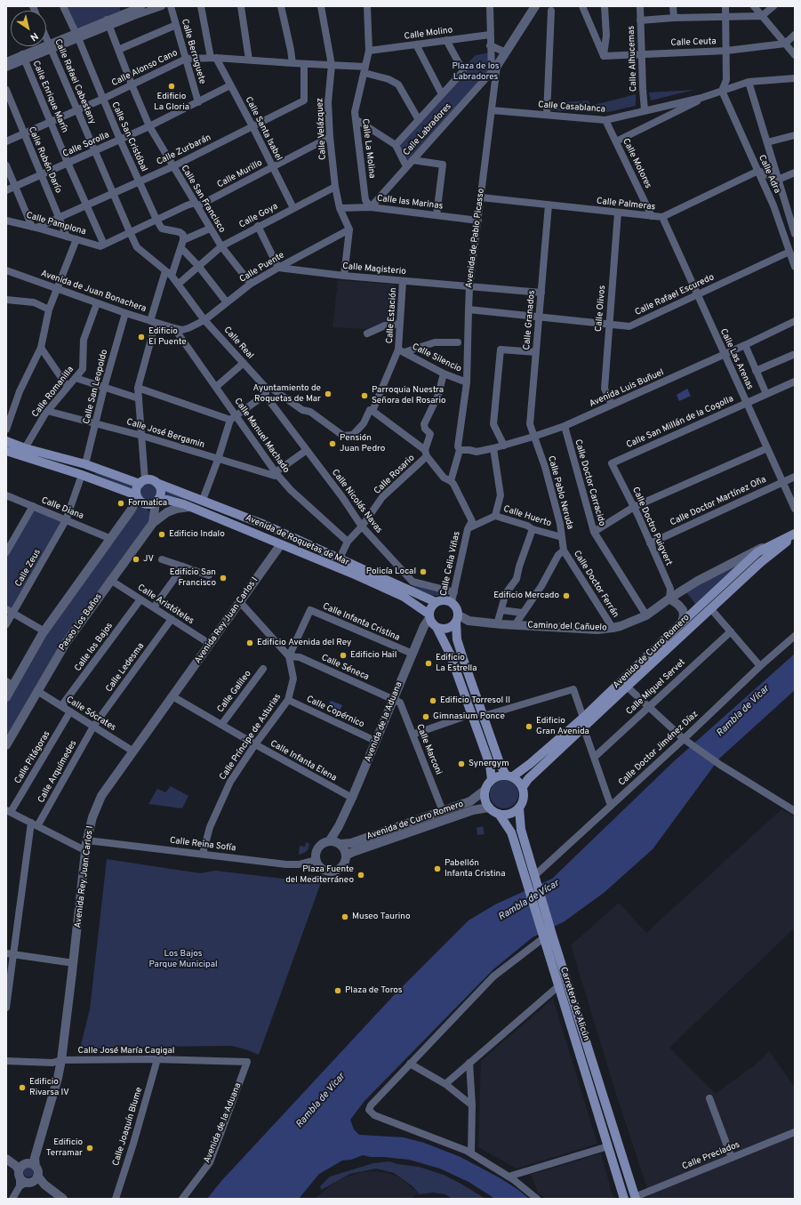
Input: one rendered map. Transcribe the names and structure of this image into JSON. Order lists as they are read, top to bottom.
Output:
{
  "streets": {
    "main road": ["Avenida de Roquetas de Mar", "Avenida de Curro Romero", "Carretera de Alicún"],
    "street": [
      "Calle Molino",
      "Calle Ceuta",
      "Calle Berruguete",
      "Calle Alhucemas",
      "Calle Alonso Cano",
      "Calle Rafael Cabestany",
      "Calle Enrique Marín",
      "Calle Casablanca",
      "Calle Santa Isabel",
      "Calle Velázquez",
      "Calle Labradores",
      "Calle San Cristóbal",
      "Calle Sorolla",
      "Calle La Molina",
      "Calle Zurbarán",
      "Calle Rubén Darío",
      "Calle Motores",
      "Calle Murillo",
      "Calle Adra",
      "Calle San Francisco",
      "Calle las Marinas",
      "Calle Palmeras",
      "Calle Goya",
      "Calle Pamplona",
      "Avenida de Pablo Picasso",
      "Calle Puente",
      "Calle Magisterio",
      "Avenida de Juan Bonachera",
      "Calle Rafael Escuredo",
      "Calle Olivos",
      "Calle Estación",
      "Calle Granados",
      "Calle Real",
      "Calle Silencio",
      "Calle Las Arenas",
      "Calle San Leopoldo",
      "Avenida Luis Buñuel",
      "Calle Romanilla",
      "Calle San Millán de la Cogolla",
      "Calle José Bergamin",
      "Calle Manuel Machado",
      "Calle Rosario",
      "Calle Doctor Carracido",
      "Calle Pablo Neruda",
      "Calle Nicolás Navas",
      "Calle Doctor Martínez Oña",
      "Calle Diana",
      "Calle Huerto",
      "Calle Doctro Puigvert",
      "Calle Celia Viñas",
      "Calle Zeus",
      "Calle Doctor Ferrán",
      "Calle Aristóteles",
      "Avenida Rey Juan Carlos I",
      "Paseo Los Baños",
      "Calle Infanta Cristina",
      "Camino del Cañuelo",
      "Calle los Bajos",
      "Calle Ledesma",
      "Calle Séneca",
      "Calle Miguel Servet",
      "Calle Galileo",
      "Calle Copérnico",
      "Calle Sócrates",
      "Avenida de la Aduana",
      "Calle Príncipe de Asturias",
      "Calle Doctor Jiménez Díaz",
      "Calle Marconi",
      "Calle Pitágoras",
      "Calle Infanta Elena",
      "Calle Arquímedes",
      "Calle Reina Sofía",
      "Calle José María Cagigal",
      "Calle Joaquín Blume",
      "Calle Preciados"
    ]
  },
  "crossings": [
    ["Calle Molino", "Calle La Molina"],
    ["Calle Ceuta", "Calle Alhucemas"],
    ["Calle Berruguete", "Calle Alonso Cano"],
    ["Calle Berruguete", "Calle Sorolla"],
    ["Calle Alhucemas", "Calle Casablanca"],
    ["Calle Alonso Cano", "Calle Rafael Cabestany"],
    ["Calle Alonso Cano", "Calle Enrique Marín"],
    ["Calle Alonso Cano", "Calle Santa Isabel"],
    ["Calle Alonso Cano", "Calle Velázquez"],
    ["Calle Alonso Cano", "Calle San Cristóbal"],
    ["Calle Alonso Cano", "Calle La Molina"],
    ["Calle Alonso Cano", "Calle Zurbarán"],
    ["Calle Alonso Cano", "Calle Rubén Darío"],
    ["Calle Alonso Cano", "Calle San Francisco"],
    ["Calle Rafael Cabestany", "Calle Sorolla"],
    ["Calle Rafael Cabestany", "Calle Zurbarán"],
    ["Calle Rafael Cabestany", "Calle Murillo"],
    ["Calle Rafael Cabestany", "Calle Real"],
    ["Calle Enrique Marín", "Calle Sorolla"],
    ["Calle Enrique Marín", "Calle Zurbarán"],
    ["Calle Enrique Marín", "Calle Murillo"],
    ["Calle Enrique Marín", "Calle Pamplona"],
    ["Calle Casablanca", "Calle Motores"],
    ["Calle Casablanca", "Calle Adra"],
    ["Calle Casablanca", "Avenida de Pablo Picasso"],
    ["Calle Santa Isabel", "Calle Sorolla"],
    ["Calle Santa Isabel", "Calle Zurbarán"],
    ["Calle Santa Isabel", "Calle Murillo"],
    ["Calle Santa Isabel", "Calle Goya"],
    ["Calle Velázquez", "Calle Murillo"],
    ["Calle Velázquez", "Calle las Marinas"],
    ["Calle Velázquez", "Calle Goya"],
    ["Calle Velázquez", "Calle Puente"],
    ["Calle Labradores", "Calle La Molina"],
    ["Calle Labradores", "Calle las Marinas"],
    ["Calle Labradores", "Avenida de Pablo Picasso"],
    ["Calle San Cristóbal", "Calle Sorolla"],
    ["Calle San Cristóbal", "Calle Zurbarán"],
    ["Calle San Cristóbal", "Calle Murillo"],
    ["Calle Sorolla", "Calle Rubén Darío"],
    ["Calle Sorolla", "Calle San Francisco"],
    ["Calle La Molina", "Calle las Marinas"],
    ["Calle Zurbarán", "Calle Rubén Darío"],
    ["Calle Zurbarán", "Calle San Francisco"],
    ["Calle Zurbarán", "Calle Pamplona"],
    ["Calle Rubén Darío", "Calle Pamplona"],
    ["Calle Motores", "Calle Palmeras"],
    ["Calle Murillo", "Calle San Francisco"],
    ["Calle Murillo", "Calle Pamplona"],
    ["Calle Adra", "Calle Palmeras"],
    ["Calle Adra", "Calle Rafael Escuredo"],
    ["Calle San Francisco", "Calle Goya"],
    ["Calle San Francisco", "Calle Puente"],
    ["Calle las Marinas", "Avenida de Pablo Picasso"],
    ["Calle Palmeras", "Avenida de Pablo Picasso"],
    ["Calle Palmeras", "Calle Olivos"],
    ["Calle Palmeras", "Calle Granados"],
    ["Calle Palmeras", "Calle Las Arenas"],
    ["Calle Goya", "Calle Real"],
    ["Avenida de Pablo Picasso", "Calle Magisterio"],
    ["Avenida de Pablo Picasso", "Calle Rafael Escuredo"],
    ["Avenida de Pablo Picasso", "Calle Silencio"],
    ["Avenida de Pablo Picasso", "Avenida Luis Buñuel"],
    ["Avenida de Pablo Picasso", "Calle Celia Viñas"],
    ["Calle Puente", "Calle Magisterio"],
    ["Calle Puente", "Avenida de Juan Bonachera"],
    ["Calle Puente", "Calle Real"],
    ["Calle Puente", "Calle Manuel Machado"],
    ["Calle Magisterio", "Calle Estación"],
    ["Calle Magisterio", "Calle Granados"],
    ["Avenida de Juan Bonachera", "Calle San Leopoldo"],
    ["Avenida de Juan Bonachera", "Calle Romanilla"],
    ["Avenida de Juan Bonachera", "Calle Manuel Machado"],
    ["Calle Rafael Escuredo", "Calle Olivos"],
    ["Calle Rafael Escuredo", "Calle Granados"],
    ["Calle Rafael Escuredo", "Calle Las Arenas"],
    ["Calle Olivos", "Avenida Luis Buñuel"],
    ["Calle Estación", "Calle Real"],
    ["Calle Estación", "Calle Silencio"],
    ["Calle Granados", "Avenida Luis Buñuel"],
    ["Calle Granados", "Calle Pablo Neruda"],
    ["Calle Real", "Calle Nicolás Navas"],
    ["Calle Las Arenas", "Avenida Luis Buñuel"],
    ["Calle Las Arenas", "Calle San Millán de la Cogolla"],
    ["Calle Las Arenas", "Calle Doctor Martínez Oña"],
    ["Calle San Leopoldo", "Calle José Bergamin"],
    ["Avenida Luis Buñuel", "Calle Doctor Carracido"],
    ["Avenida Luis Buñuel", "Calle Pablo Neruda"],
    ["Calle Romanilla", "Calle José Bergamin"],
    ["Calle San Millán de la Cogolla", "Calle Doctro Puigvert"],
    ["Calle José Bergamin", "Calle Manuel Machado"],
    ["Calle Manuel Machado", "Calle Rosario"],
    ["Calle Rosario", "Calle Nicolás Navas"],
    ["Calle Rosario", "Avenida de Roquetas de Mar"],
    ["Calle Doctor Carracido", "Camino del Cañuelo"],
    ["Calle Pablo Neruda", "Calle Huerto"],
    ["Calle Pablo Neruda", "Calle Doctor Ferrán"],
    ["Calle Nicolás Navas", "Calle Celia Viñas"],
    ["Calle Doctor Martínez Oña", "Calle Doctro Puigvert"],
    ["Calle Diana", "Calle Zeus"],
    ["Calle Huerto", "Calle Celia Viñas"],
    ["Calle Doctro Puigvert", "Camino del Cañuelo"],
    ["Avenida de Roquetas de Mar", "Calle Celia Viñas"],
    ["Avenida de Roquetas de Mar", "Avenida Rey Juan Carlos I"],
    ["Avenida de Roquetas de Mar", "Paseo Los Baños"],
    ["Avenida de Roquetas de Mar", "Camino del Cañuelo"],
    ["Avenida de Roquetas de Mar", "Avenida de la Aduana"],
    ["Calle Celia Viñas", "Camino del Cañuelo"],
    ["Calle Celia Viñas", "Avenida de la Aduana"],
    ["Calle Doctor Ferrán", "Camino del Cañuelo"],
    ["Calle Aristóteles", "Avenida Rey Juan Carlos I"],
    ["Calle Aristóteles", "Paseo Los Baños"],
    ["Calle Aristóteles", "Calle los Bajos"],
    ["Calle Aristóteles", "Calle Ledesma"],
    ["Avenida Rey Juan Carlos I", "Calle Sócrates"],
    ["Avenida Rey Juan Carlos I", "Calle Infanta Elena"],
    ["Avenida Rey Juan Carlos I", "Calle Reina Sofía"],
    ["Avenida Rey Juan Carlos I", "Calle José María Cagigal"],
    ["Paseo Los Baños", "Calle Sócrates"],
    ["Calle Infanta Cristina", "Calle Séneca"],
    ["Calle Infanta Cristina", "Avenida de la Aduana"],
    ["Calle Infanta Cristina", "Calle Príncipe de Asturias"],
    ["Camino del Cañuelo", "Avenida de Curro Romero"],
    ["Camino del Cañuelo", "Avenida de la Aduana"],
    ["Calle los Bajos", "Calle Sócrates"],
    ["Avenida de Curro Romero", "Avenida de la Aduana"],
    ["Avenida de Curro Romero", "Calle Marconi"],
    ["Avenida de Curro Romero", "Calle Reina Sofía"],
    ["Avenida de Curro Romero", "Carretera de Alicún"],
    ["Calle Ledesma", "Calle Sócrates"],
    ["Calle Ledesma", "Calle Arquímedes"],
    ["Calle Séneca", "Avenida de la Aduana"],
    ["Calle Séneca", "Calle Príncipe de Asturias"],
    ["Calle Séneca", "Calle Marconi"],
    ["Calle Galileo", "Calle Infanta Elena"],
    ["Calle Copérnico", "Avenida de la Aduana"],
    ["Calle Copérnico", "Calle Príncipe de Asturias"],
    ["Calle Sócrates", "Calle Pitágoras"],
    ["Calle Sócrates", "Calle Arquímedes"],
    ["Avenida de la Aduana", "Calle Marconi"],
    ["Avenida de la Aduana", "Calle Infanta Elena"],
    ["Avenida de la Aduana", "Calle Reina Sofía"],
    ["Avenida de la Aduana", "Calle José María Cagigal"],
    ["Calle Príncipe de Asturias", "Calle Infanta Elena"],
    ["Calle Príncipe de Asturias", "Calle Reina Sofía"],
    ["Calle Doctor Jiménez Díaz", "Carretera de Alicún"],
    ["Carretera de Alicún", "Calle Preciados"],
    ["Calle José María Cagigal", "Calle Joaquín Blume"]
  ],
  "water": ["Rambla de Vícar"],
  "parks": ["Plaza de los Labradores", "Los Bajos Parque Municipal"],
  "places": [
    "Edificio La Gloria",
    "Edificio El Puente",
    "Ayuntamiento de Roquetas de Mar",
    "Parroquia Nuestra Señora del Rosario",
    "Pensión Juan Pedro",
    "Formatica",
    "Edificio Indalo",
    "JV",
    "Policía Local",
    "Edificio San Francisco",
    "Edificio Mercado",
    "Edificio Avenida del Rey",
    "Edificio Hail",
    "Edificio La Estrella",
    "Edificio Torresol II",
    "Gimnasium Ponce",
    "Edificio Gran Avenida",
    "Synergym",
    "Pabellón Infanta Cristina",
    "Plaza Fuente del Mediterráneo",
    "Museo Taurino",
    "Plaza de Toros",
    "Edificio Rivarsa IV",
    "Edificio Terramar"
  ],
  "north": "bottom right"
}
